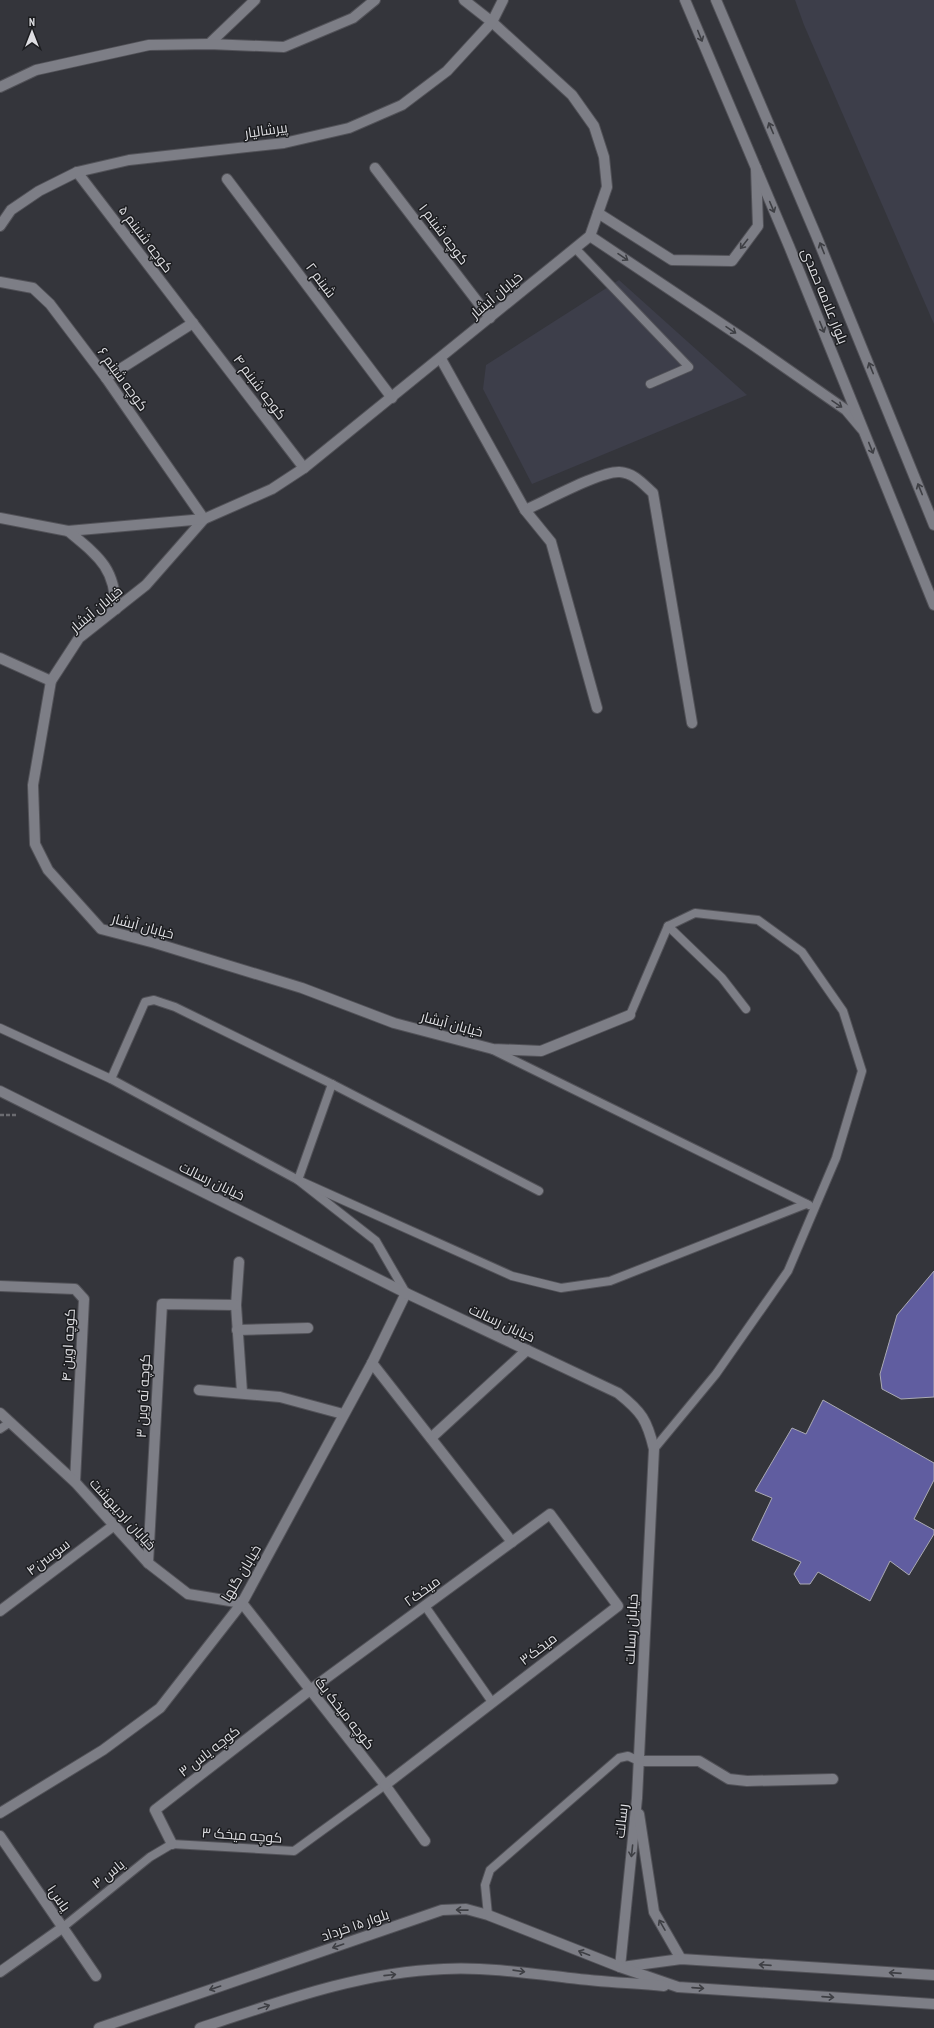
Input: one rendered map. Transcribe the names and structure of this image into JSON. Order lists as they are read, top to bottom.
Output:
{
  "streets": {
    "street": [
      "پیرشالیار",
      "کوچه شبنم ۱",
      "کوچه شنبنم ۵",
      "شبنم ۲",
      "خیابان آبشار",
      "بلوار علامه حمدی",
      "کوچه شبنم ۶",
      "کوچه شبنم ۴",
      "خیابان رسالت",
      "کوچه اوین ۴",
      "کوچه ئه وین ۳",
      "خیابان اردیبهشت",
      "سوسن۴",
      "خیابان گلها",
      "میخک۲",
      "میخک۳",
      "کوچه میخک یک",
      "کوچه یاس ۳",
      "رسالت",
      "یاس۱",
      "بلوار ۱۵ خرداد"
    ],
    "lane": ["کوچه میخک ۳", "یاس ۳"]
  },
  "crossings": [
    ["پیرشالیار", "کوچه شنبنم ۵"],
    ["کوچه شبنم ۱", "خیابان آبشار"],
    ["کوچه شنبنم ۵", "کوچه شبنم ۴"],
    ["شبنم ۲", "خیابان آبشار"],
    ["خیابان آبشار", "کوچه شبنم ۶"],
    ["خیابان آبشار", "کوچه شبنم ۴"],
    ["خیابان رسالت", "خیابان گلها"],
    ["خیابان رسالت", "رسالت"],
    ["کوچه اوین ۴", "خیابان اردیبهشت"],
    ["کوچه ئه وین ۳", "خیابان اردیبهشت"],
    ["خیابان اردیبهشت", "سوسن۴"],
    ["خیابان اردیبهشت", "خیابان گلها"],
    ["خیابان اردیبهشت", "کوچه میخک یک"],
    ["خیابان گلها", "کوچه میخک یک"],
    ["میخک۲", "میخک۳"],
    ["میخک۲", "کوچه میخک یک"],
    ["میخک۲", "کوچه یاس ۳"],
    ["میخک۳", "کوچه میخک یک"],
    ["میخک۳", "کوچه میخک ۳"],
    ["کوچه میخک یک", "کوچه یاس ۳"],
    ["کوچه میخک یک", "کوچه میخک ۳"],
    ["کوچه یاس ۳", "کوچه میخک ۳"],
    ["کوچه یاس ۳", "یاس ۳"],
    ["رسالت", "بلوار ۱۵ خرداد"],
    ["کوچه میخک ۳", "یاس ۳"],
    ["یاس ۳", "یاس۱"]
  ],
  "north": "top"
}
